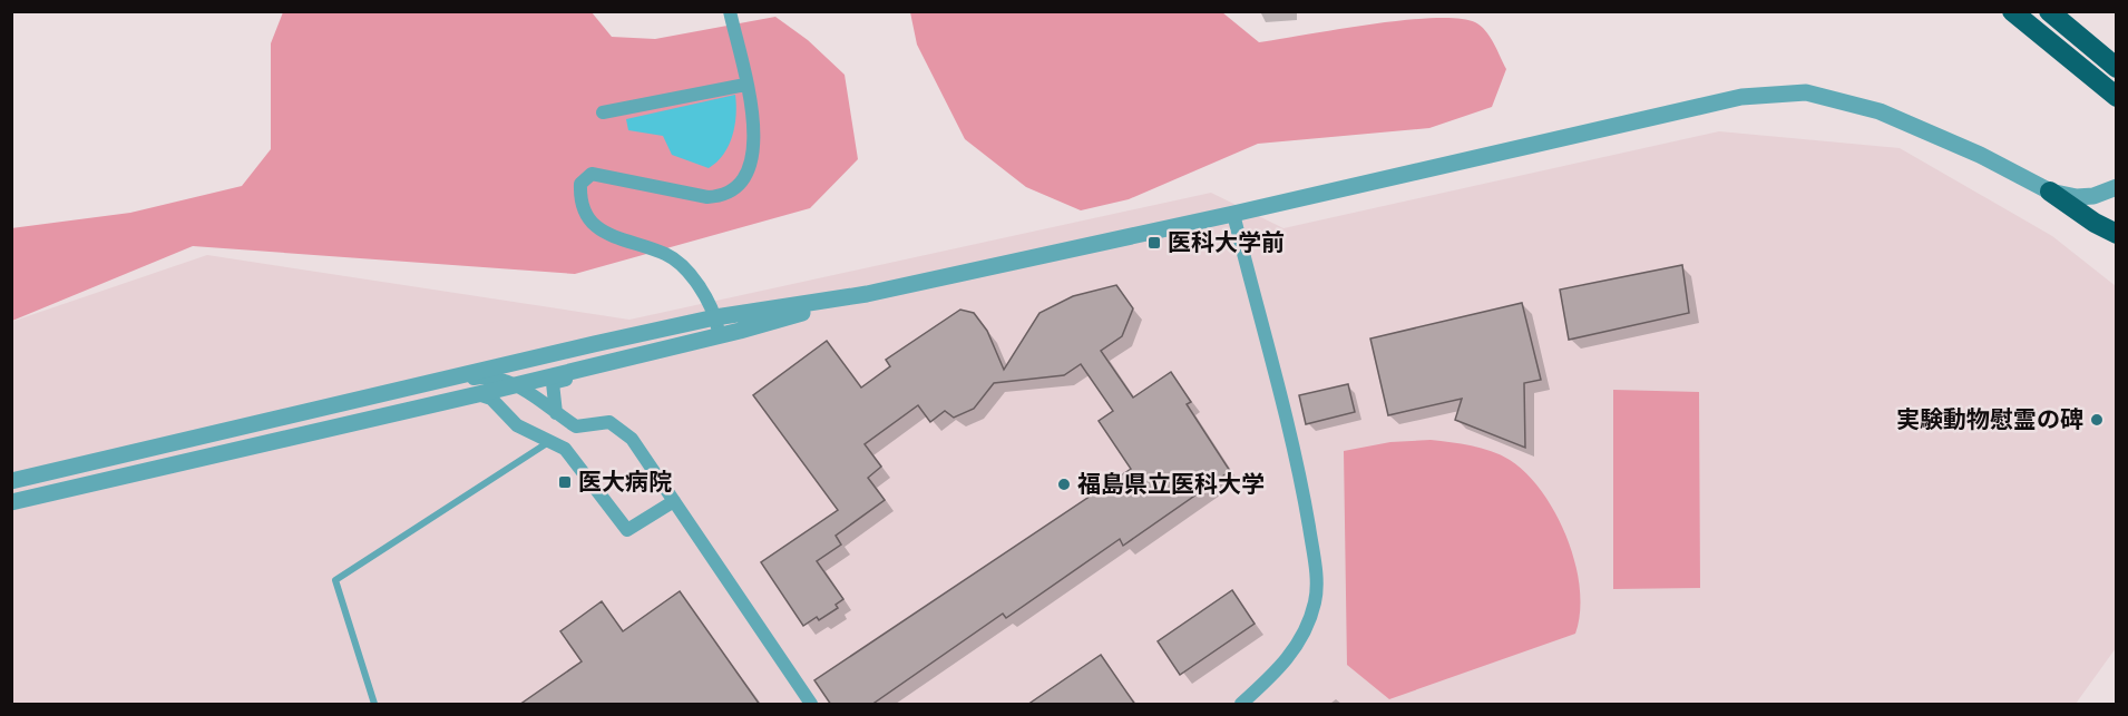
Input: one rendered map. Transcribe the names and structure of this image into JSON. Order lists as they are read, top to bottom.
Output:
{
  "places": {
    "transit": ["医科大学前", "医大病院"],
    "other": ["実験動物慰霊の碑", "福島県立医科大学"]
  }
}
